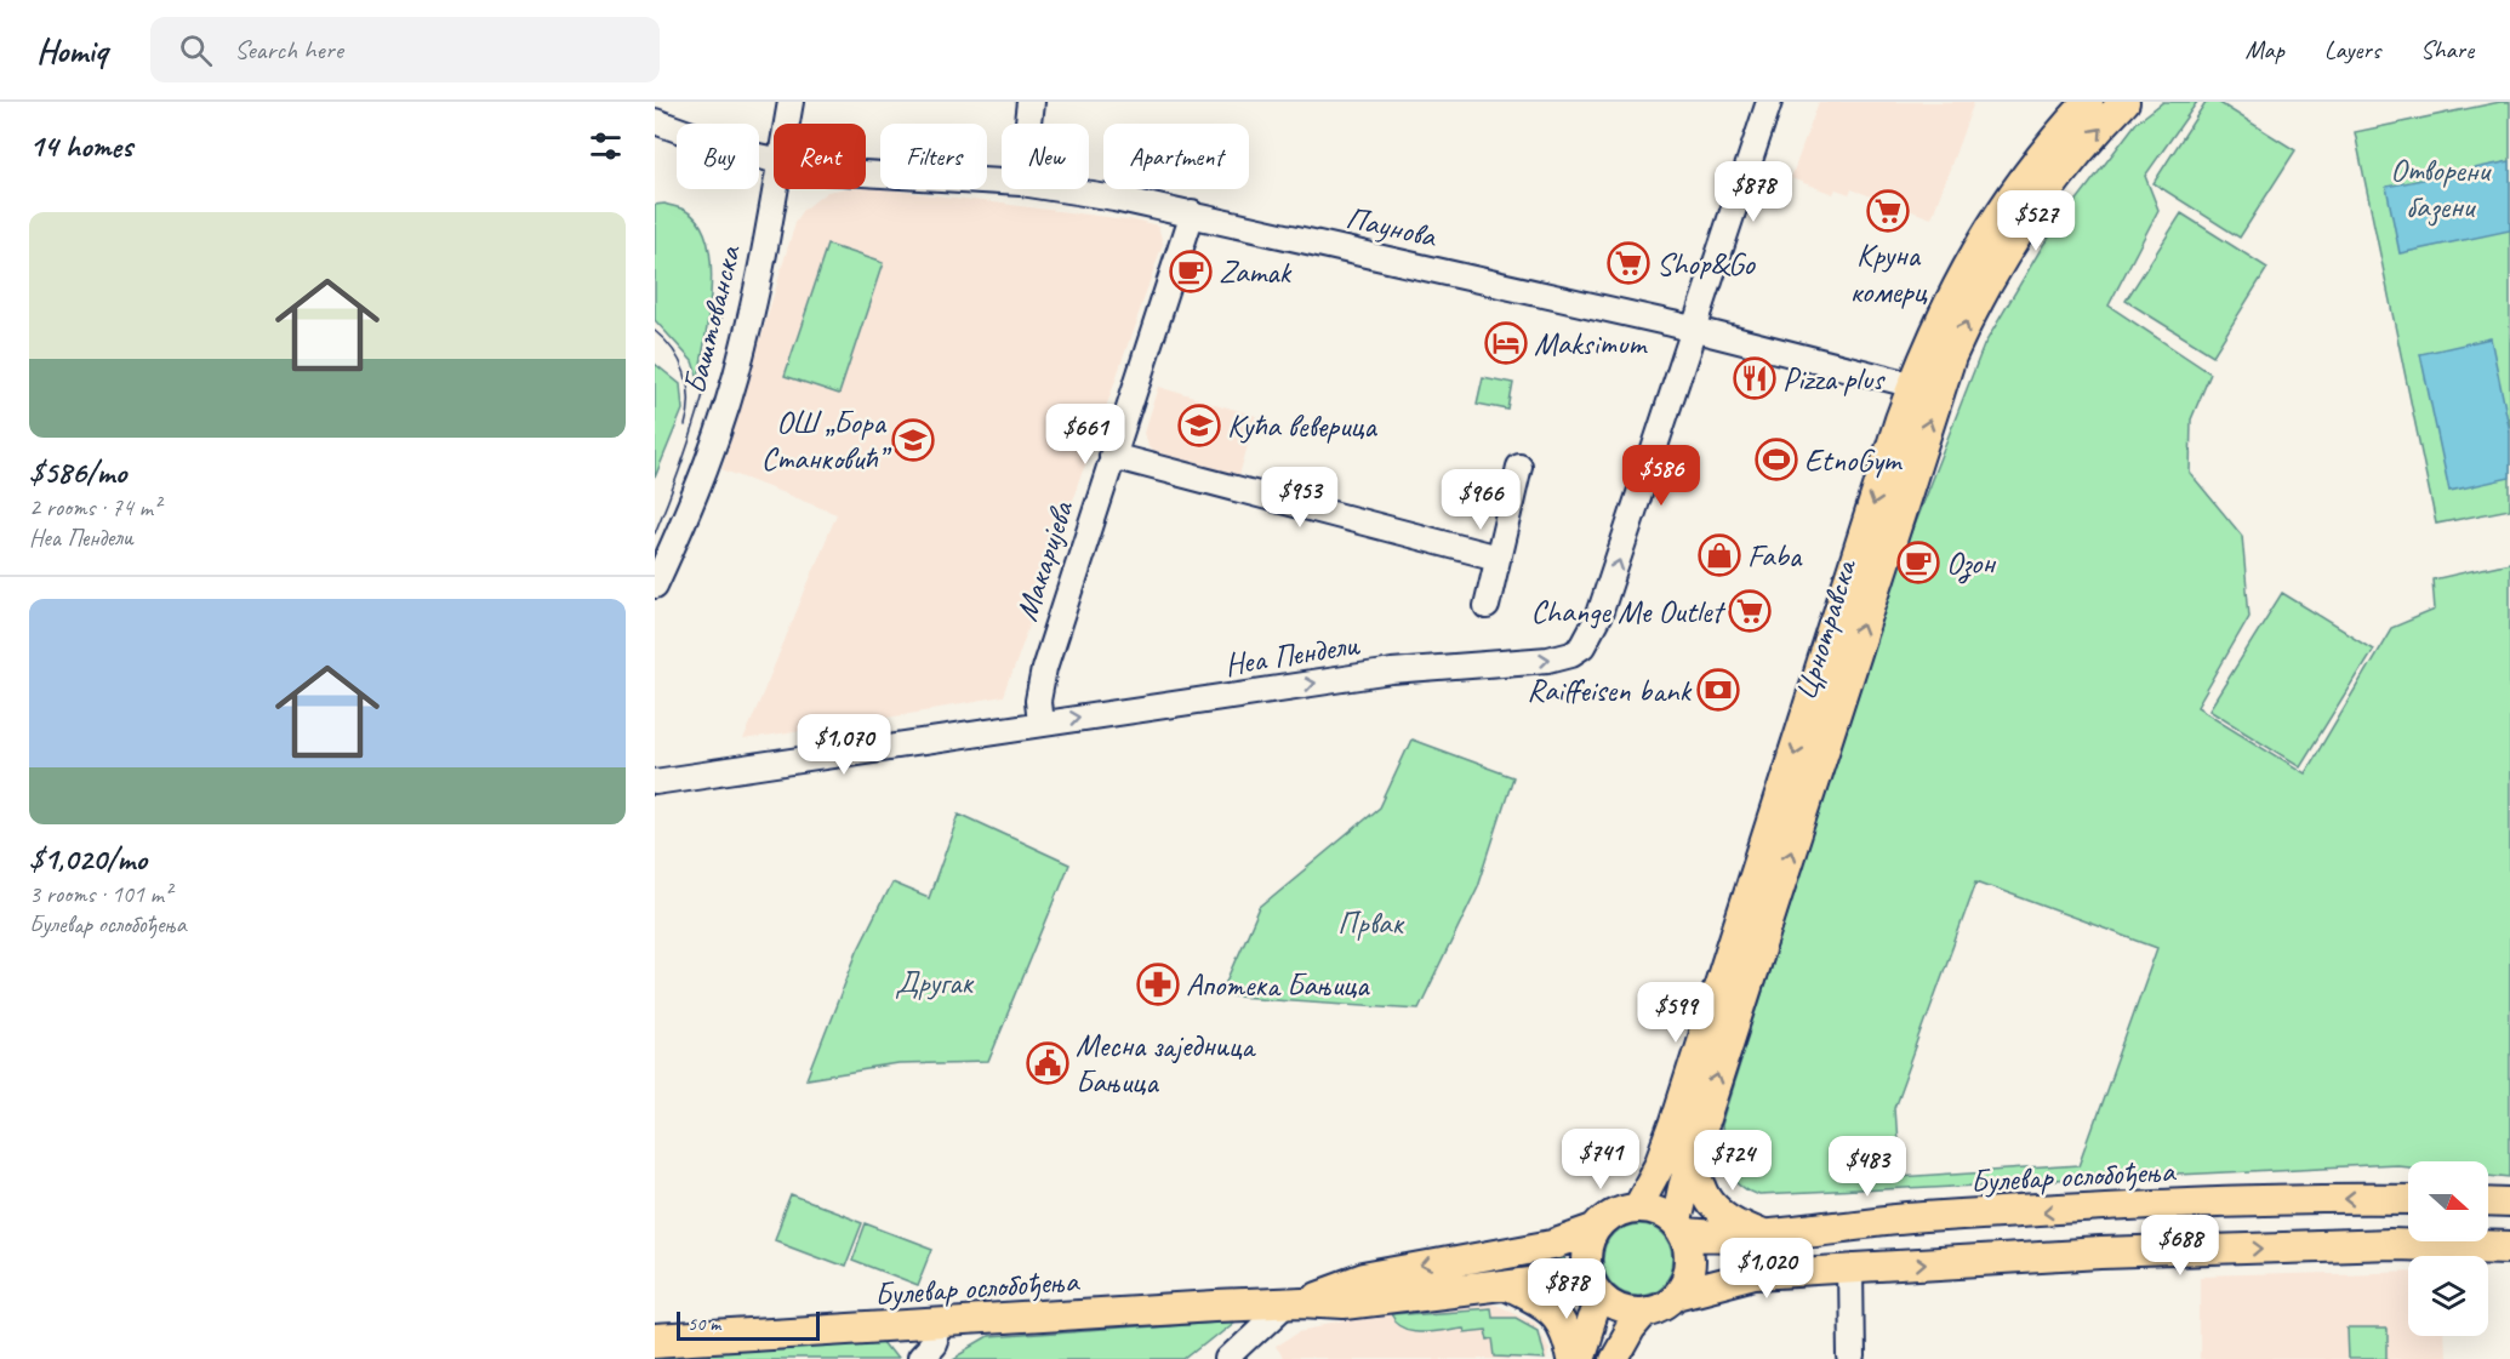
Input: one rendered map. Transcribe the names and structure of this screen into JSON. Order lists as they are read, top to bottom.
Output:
{
  "streets": {
    "main road": ["Црнотравска", "Булевар ослобођења"],
    "street": [
      "Паунова",
      "Баштованска",
      "Макаријева",
      "Неа Пендели"
    ]
  },
  "crossings": [
    ["Паунова", "Макаријева"],
    ["Паунова", "Црнотравска"],
    ["Паунова", "Неа Пендели"],
    ["Макаријева", "Неа Пендели"],
    ["Црнотравска", "Булевар ослобођења"]
  ],
  "one_way": ["Неа Пендели"],
  "parks": ["Отворени базени", "Првак", "Другак"],
  "places": {
    "supermarket": ["Круна комерц", "Shop&Go", "Change Me Outlet"],
    "cafe": ["Zamak", "Озон"],
    "hotel": ["Maksimum"],
    "restaurant": ["Pizza plus"],
    "school or university": ["Кућа веверица", "ОШ „Бора Станковић”"],
    "sports": ["EtnoGym"],
    "shop": ["Faba"],
    "bank": ["Raiffeisen bank"],
    "pharmacy": ["Апотека Бањица"],
    "public building": ["Месна заједница Бањица"]
  },
  "scale_bar": "50 m",
  "north": "right",
  "page": {
    "header": "Homiq",
    "search": "Search here",
    "nav": ["Map", "Layers", "Share"],
    "heading": "14 homes",
    "chip": [
      "Buy",
      "Rent",
      "Filters",
      "New",
      "Apartment"
    ],
    "price": [
      "$878",
      "$527",
      "$661",
      "$586",
      "$953",
      "$966",
      "$1,070",
      "$599",
      "$741",
      "$724",
      "$483",
      "$688",
      "$1,020",
      "$878"
    ],
    "list": [
      {
        "name": "$586/mo",
        "note": "2 rooms · 74 m² · Неа Пендели"
      },
      {
        "name": "$1,020/mo",
        "note": "3 rooms · 101 m² · Булевар ослобођења"
      }
    ],
    "scale": "50 m"
  }
}
